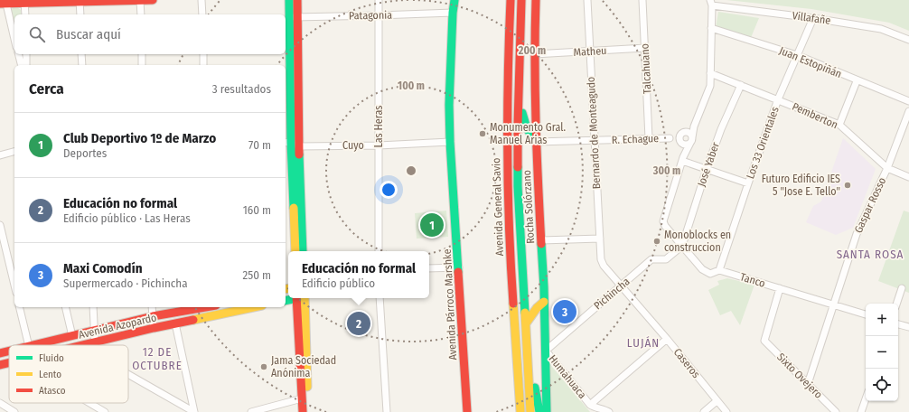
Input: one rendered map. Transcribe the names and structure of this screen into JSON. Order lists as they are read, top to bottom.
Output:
{
  "streets": {
    "main road": [
      "Avenida General Savio",
      "Rocha Solórzano",
      "Avenida Párroco Marshke",
      "Avenida Azopardo"
    ],
    "street": [
      "Patagonia",
      "Villafañe",
      "Matheu",
      "Juan Estopiñán",
      "Talcahuano",
      "Pemberton",
      "Las Heras",
      "Bernardo de Monteagudo",
      "R. Echague",
      "Los 33 Orientales",
      "Cuyo",
      "José Yaber",
      "Gaspar Rosso",
      "Tanco",
      "Pichincha",
      "Caseros",
      "Sixto Ovejero",
      "Humahuaca"
    ]
  },
  "crossings": [
    ["Patagonia", "Las Heras"],
    ["Patagonia", "Avenida Párroco Marshke"],
    ["Villafañe", "Los 33 Orientales"],
    ["Matheu", "Talcahuano"],
    ["Matheu", "Bernardo de Monteagudo"],
    ["Matheu", "Rocha Solórzano"],
    ["Juan Estopiñán", "Los 33 Orientales"],
    ["Talcahuano", "R. Echague"],
    ["Pemberton", "Los 33 Orientales"],
    ["Pemberton", "José Yaber"],
    ["Pemberton", "Gaspar Rosso"],
    ["Las Heras", "Cuyo"],
    ["Bernardo de Monteagudo", "R. Echague"],
    ["Bernardo de Monteagudo", "Caseros"],
    ["R. Echague", "Rocha Solórzano"],
    ["Los 33 Orientales", "Tanco"],
    ["Cuyo", "Avenida Párroco Marshke"],
    ["José Yaber", "Tanco"],
    ["José Yaber", "Pichincha"],
    ["Gaspar Rosso", "Tanco"],
    ["Gaspar Rosso", "Sixto Ovejero"],
    ["Rocha Solórzano", "Pichincha"],
    ["Rocha Solórzano", "Humahuaca"],
    ["Tanco", "Pichincha"],
    ["Tanco", "Sixto Ovejero"],
    ["Pichincha", "Caseros"],
    ["Pichincha", "Humahuaca"]
  ],
  "districts": ["SANTA ROSA", "LUJÁN", "12 DE OCTUBRE"],
  "places": [
    "Monumento Gral. Manuel Arias",
    "Futuro Edificio IES 5 \"Jose E. Tello\"",
    "Monoblocks en construccion",
    "Jama Sociedad Anónima"
  ],
  "legend": ["Fluido", "Lento", "Atasco"],
  "page": {
    "search": "Buscar aquí",
    "heading": ["Cerca", "3 resultados"],
    "list": [
      {
        "mark": "1",
        "name": "Club Deportivo 1º de Marzo",
        "note": "Deportes",
        "value": "70 m"
      },
      {
        "mark": "2",
        "name": "Educación no formal",
        "note": "Edificio público · Las Heras",
        "value": "160 m"
      },
      {
        "mark": "3",
        "name": "Maxi Comodín",
        "note": "Supermercado · Pichincha",
        "value": "250 m"
      }
    ],
    "pins": ["1", "3", "2"],
    "popup": ["Educación no formal", "Edificio público"],
    "map_buttons": ["+", "−"]
  },
  "rings": ["200 m", "100 m", "300 m"]
}
